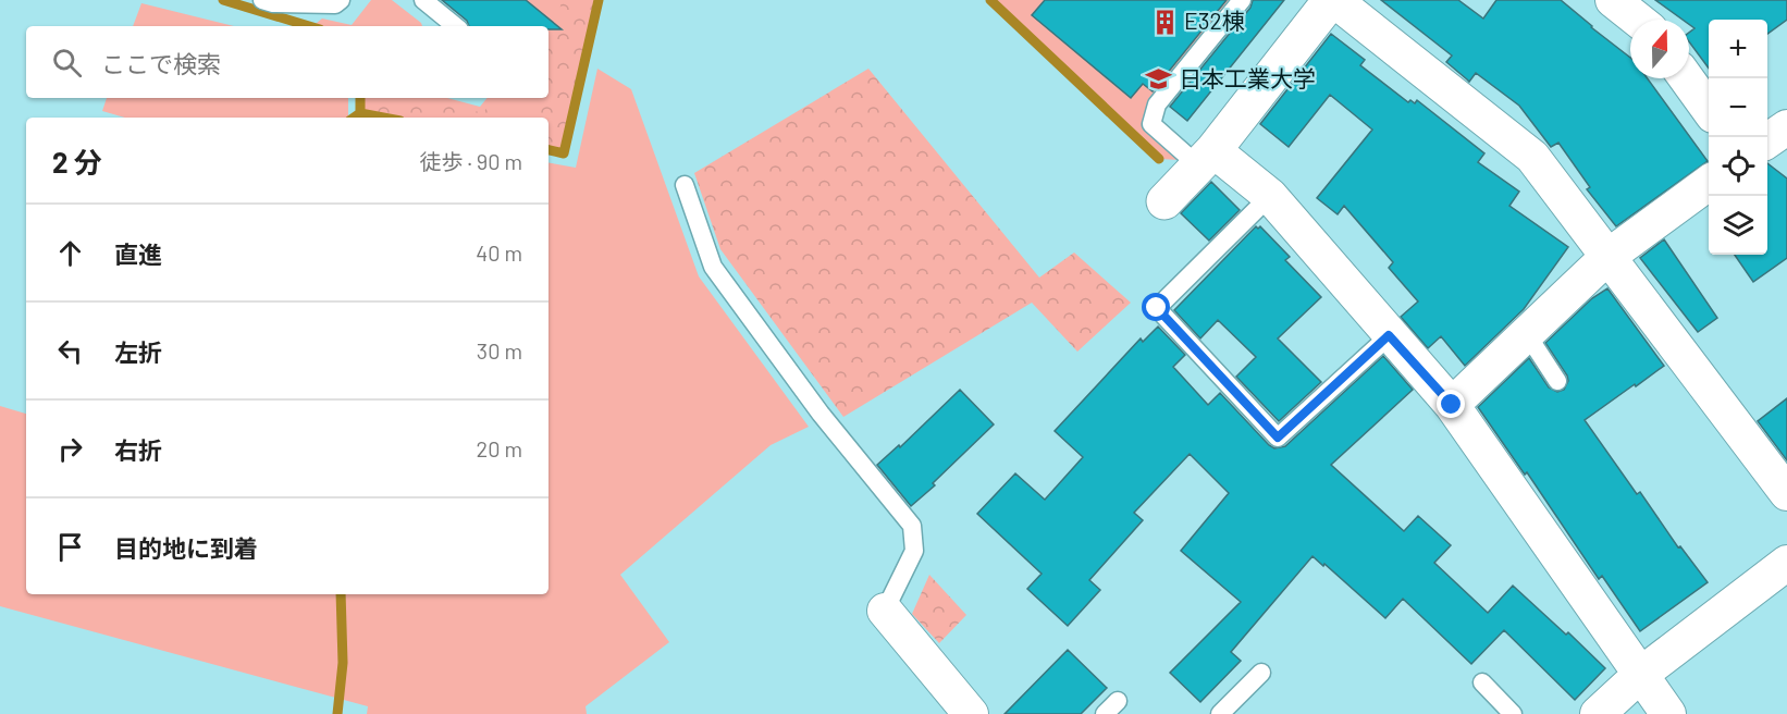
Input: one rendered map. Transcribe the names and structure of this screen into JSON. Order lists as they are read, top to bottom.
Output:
{
  "places": {
    "building": ["E32棟"],
    "school or university": ["日本工業大学"]
  },
  "north": "top",
  "page": {
    "map_buttons": ["+", "−"],
    "search": "ここで検索",
    "heading": ["2 分", "徒歩 · 90 m"],
    "list": [
      ["直進", "40 m"],
      ["左折", "30 m"],
      ["右折", "20 m"],
      "目的地に到着"
    ]
  }
}
